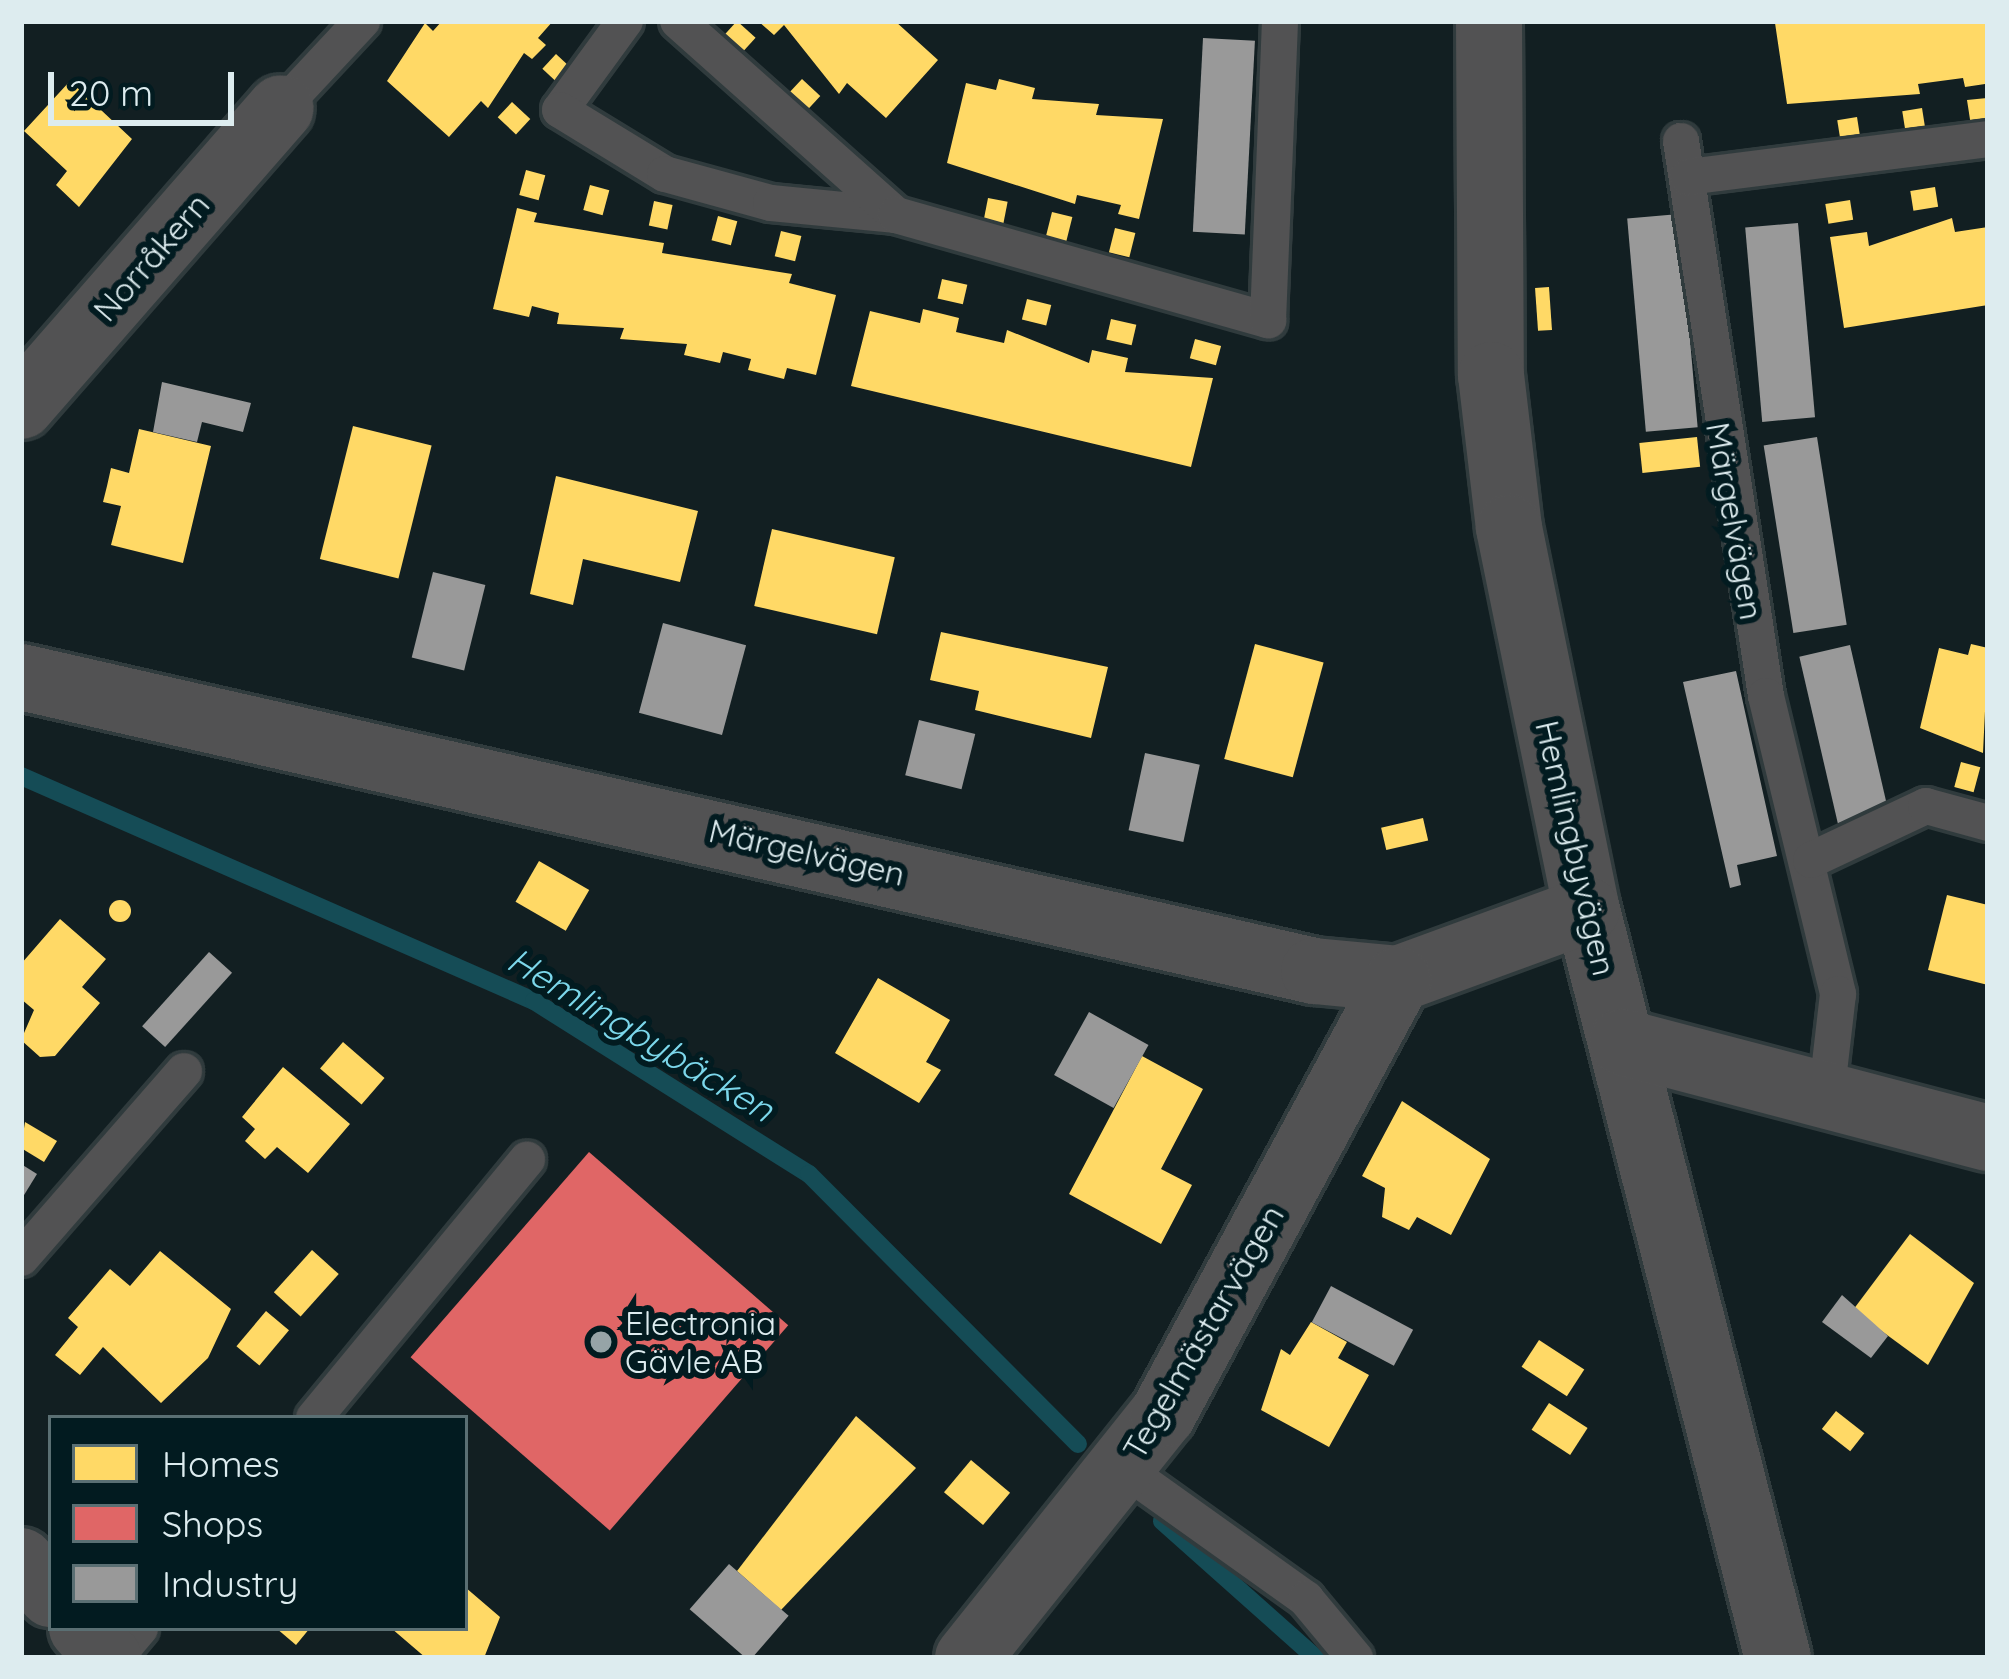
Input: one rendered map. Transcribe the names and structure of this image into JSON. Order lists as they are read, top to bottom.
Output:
{
  "streets": {
    "street": [
      "Norråkern",
      "Märgelvägen",
      "Hemlingbyvägen",
      "Tegelmästarvägen"
    ]
  },
  "crossings": [
    ["Märgelvägen", "Hemlingbyvägen"],
    ["Märgelvägen", "Tegelmästarvägen"]
  ],
  "water": ["Hemlingbybäcken"],
  "places": ["Electronia Gävle AB"],
  "legend": ["Homes", "Shops", "Industry"],
  "scale_bar": "20 m"
}
